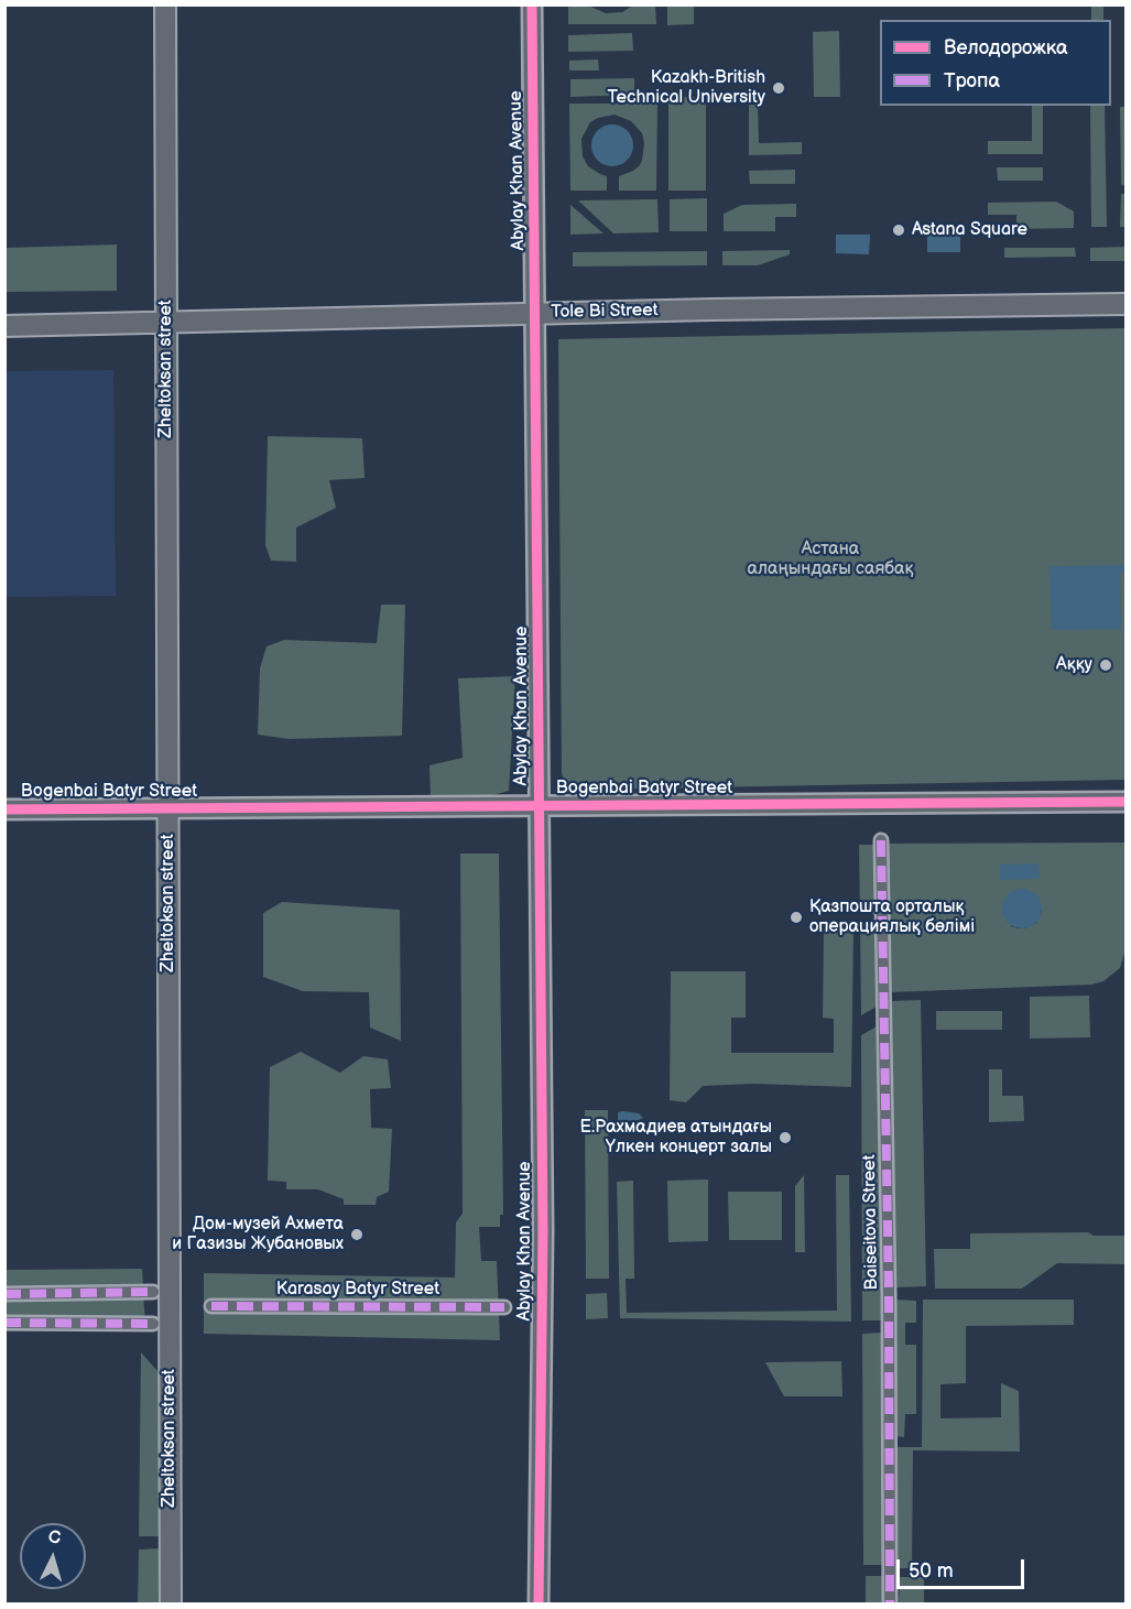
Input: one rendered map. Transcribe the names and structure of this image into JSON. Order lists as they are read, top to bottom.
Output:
{
  "streets": {
    "main road": ["Tole Bi Street", "Zheltoksan street"],
    "street": [
      "Abylay Khan Avenue",
      "Bogenbai Batyr Street",
      "Baiseitova Street",
      "Karasay Batyr Street"
    ]
  },
  "crossings": [
    ["Abylay Khan Avenue", "Tole Bi Street"],
    ["Abylay Khan Avenue", "Bogenbai Batyr Street"],
    ["Tole Bi Street", "Zheltoksan street"],
    ["Zheltoksan street", "Bogenbai Batyr Street"]
  ],
  "parks": ["Астана алаңындағы саябақ"],
  "places": [
    "Kazakh-British Technical University",
    "Astana Square",
    "Аққу",
    "Қазпошта орталық операциялық бөлімі",
    "Е.Рахмадиев атындағы Үлкен концерт залы",
    "Дом-музей Ахмета и Газизы Жубановых"
  ],
  "legend": ["Велодорожка", "Тропа"],
  "scale_bar": "50 m",
  "north": "top"
}
